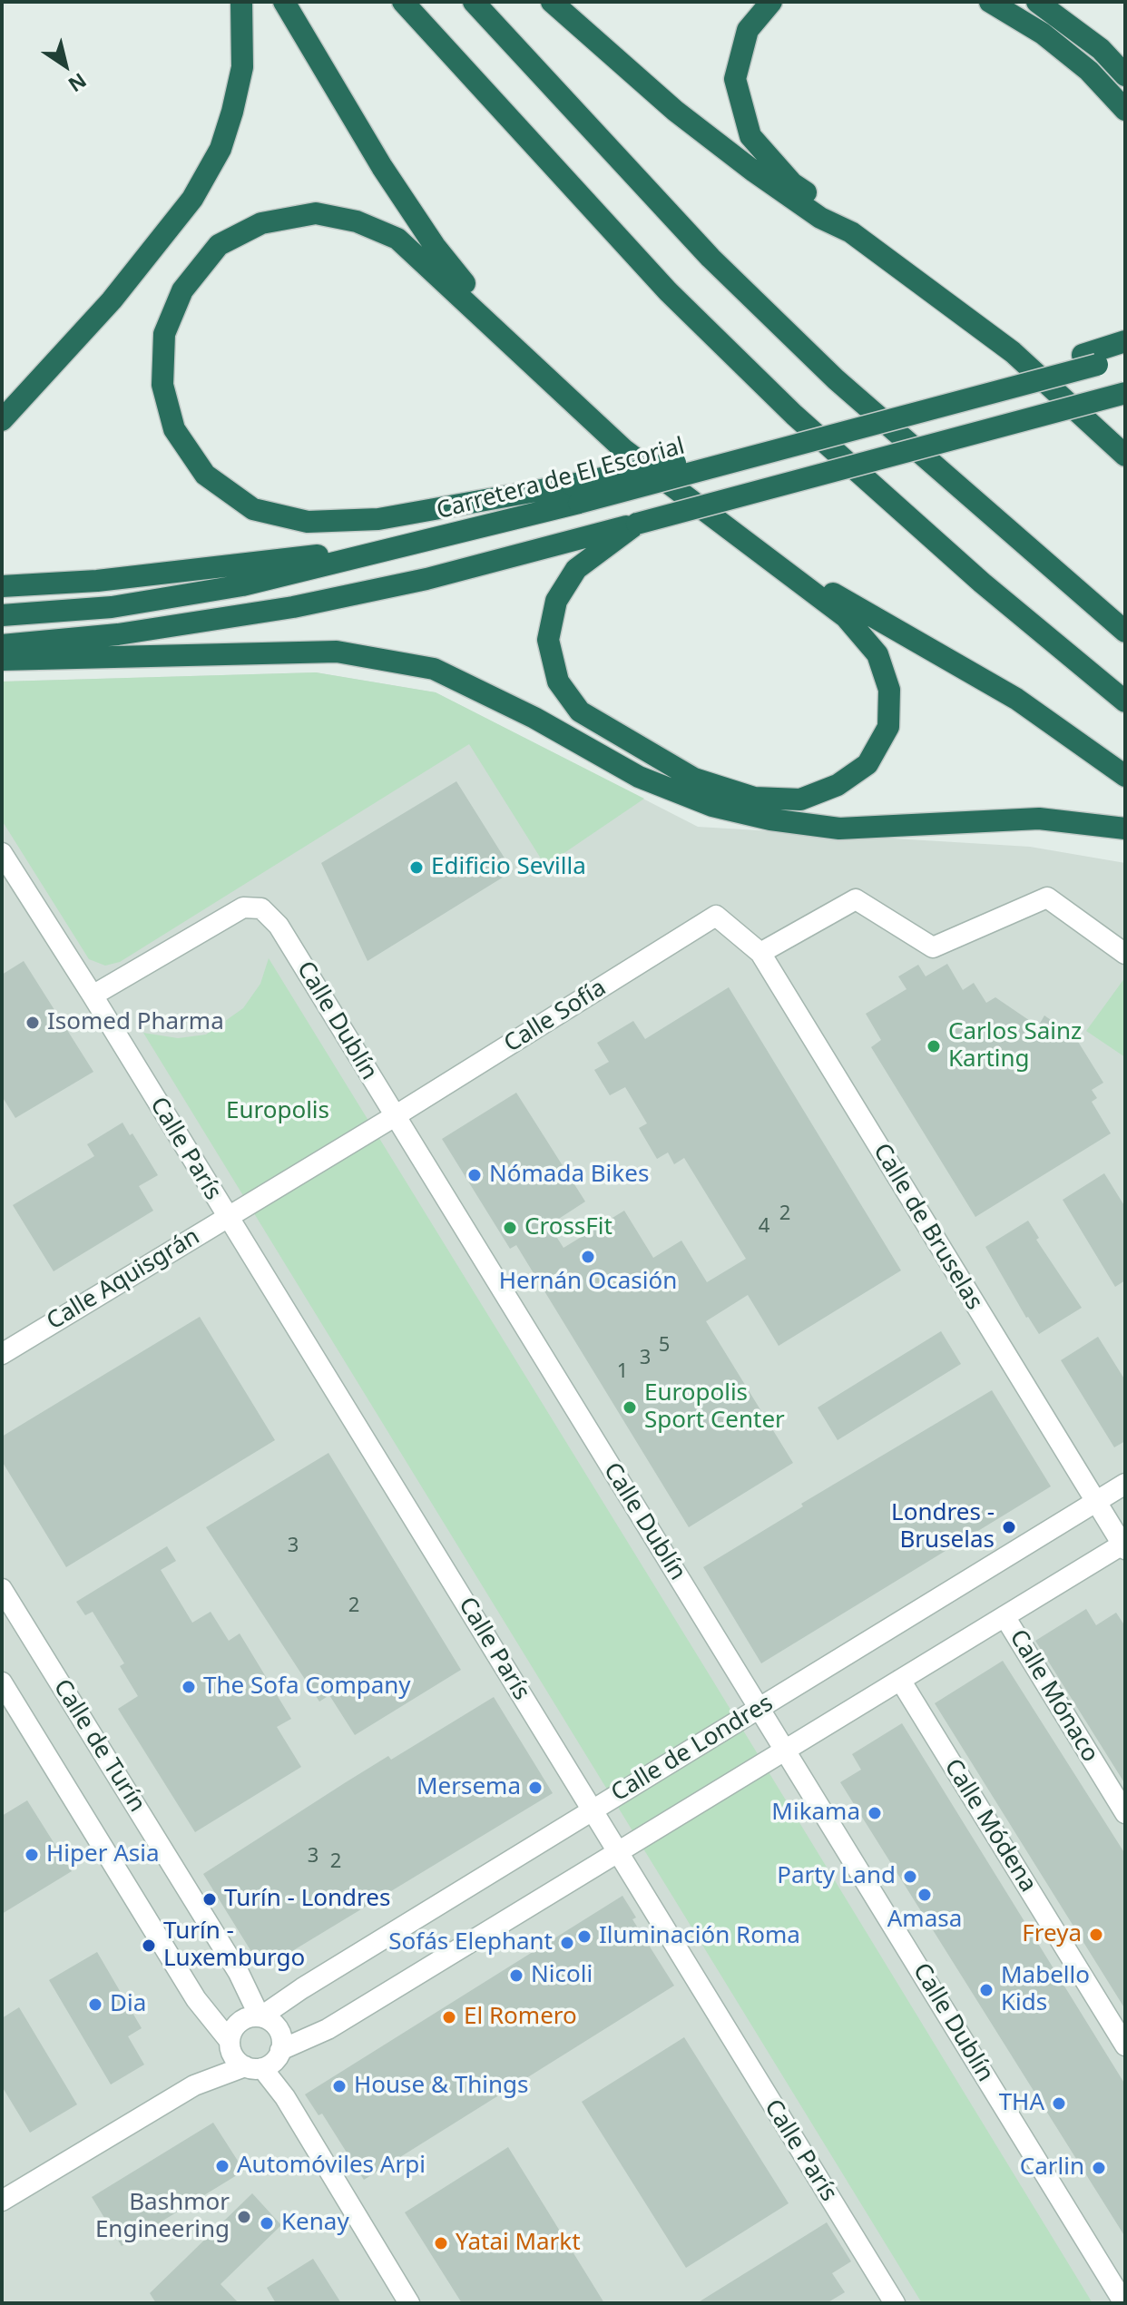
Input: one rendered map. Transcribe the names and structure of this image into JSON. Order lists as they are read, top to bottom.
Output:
{
  "streets": {
    "highway": ["Carretera de El Escorial"],
    "street": [
      "Calle Sofía",
      "Calle Dublín",
      "Calle París",
      "Calle de Bruselas",
      "Calle Aquisgrán",
      "Calle Mónaco",
      "Calle de Turín",
      "Calle de Londres",
      "Calle Módena"
    ]
  },
  "crossings": [
    ["Calle Sofía", "Calle Dublín"],
    ["Calle Sofía", "Calle de Bruselas"],
    ["Calle Sofía", "Calle Aquisgrán"],
    ["Calle Dublín", "Calle París"],
    ["Calle Dublín", "Calle Aquisgrán"],
    ["Calle Dublín", "Calle de Londres"],
    ["Calle París", "Calle Aquisgrán"],
    ["Calle París", "Calle de Londres"],
    ["Calle de Bruselas", "Calle de Londres"],
    ["Calle Mónaco", "Calle de Londres"],
    ["Calle de Turín", "Calle de Londres"],
    ["Calle de Londres", "Calle Módena"]
  ],
  "parks": ["Europolis"],
  "places": [
    "Edificio Sevilla",
    "Isomed Pharma",
    "Carlos Sainz Karting",
    "Nómada Bikes",
    "CrossFit",
    "Hernán Ocasión",
    "Europolis Sport Center",
    "Londres - Bruselas",
    "The Sofa Company",
    "Mersema",
    "Mikama",
    "Hiper Asia",
    "Party Land",
    "Amasa",
    "Turín - Londres",
    "Freya",
    "Iluminación Roma",
    "Sofás Elephant",
    "Turín - Luxemburgo",
    "Nicoli",
    "Mabello Kids",
    "Dia",
    "El Romero",
    "House & Things",
    "THA",
    "Automóviles Arpi",
    "Carlin",
    "Bashmor Engineering",
    "Kenay",
    "Yatai Markt"
  ],
  "house_numbers": [
    "2",
    "4",
    "5",
    "3",
    "1",
    "3",
    "2",
    "3",
    "2"
  ],
  "north": "bottom right"
}
